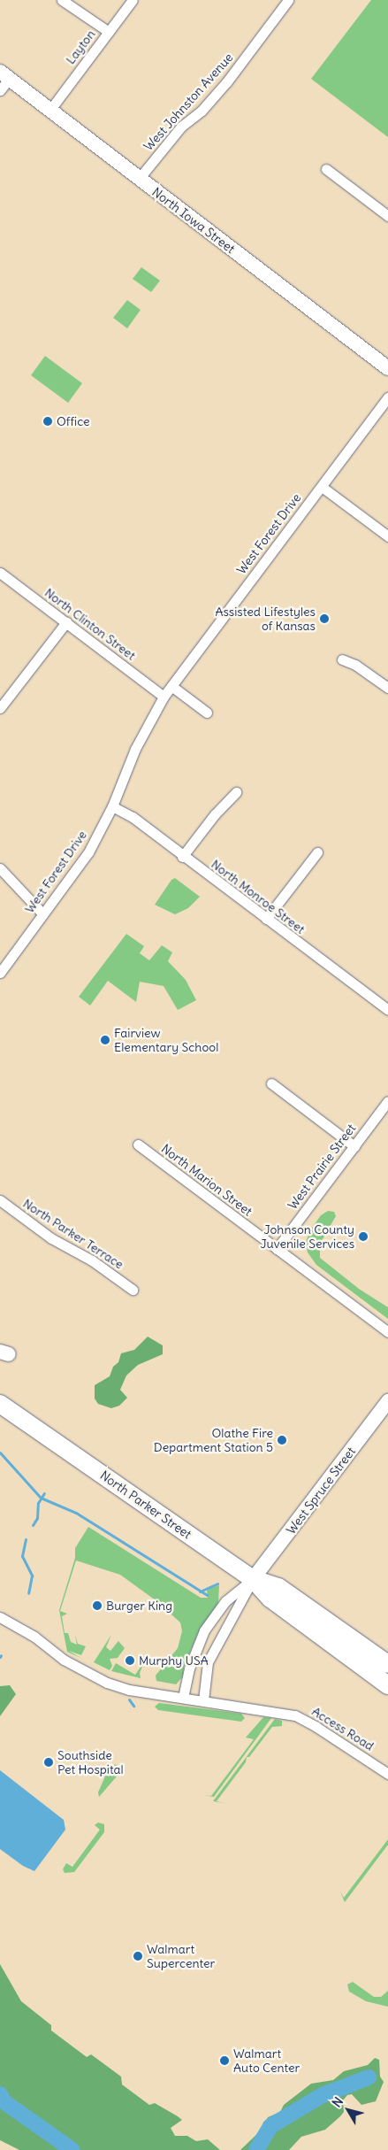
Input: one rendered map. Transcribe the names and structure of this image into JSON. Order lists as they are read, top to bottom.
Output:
{
  "streets": {
    "highway": ["North Parker Street"],
    "street": [
      "Layton",
      "West Johnston Avenue",
      "North Iowa Street",
      "West Forest Drive",
      "North Clinton Street",
      "North Monroe Street",
      "West Prairie Street",
      "North Marion Street",
      "North Parker Terrace",
      "West Spruce Street",
      "Access Road"
    ]
  },
  "crossings": [
    ["Layton", "North Iowa Street"],
    ["West Johnston Avenue", "North Iowa Street"],
    ["West Forest Drive", "North Clinton Street"],
    ["West Forest Drive", "North Monroe Street"],
    ["West Prairie Street", "North Marion Street"],
    ["West Spruce Street", "North Parker Street"]
  ],
  "places": [
    "Office",
    "Assisted Lifestyles of Kansas",
    "Fairview Elementary School",
    "Johnson County Juvenile Services",
    "Olathe Fire Department Station 5",
    "Burger King",
    "Murphy USA",
    "Southside Pet Hospital",
    "Walmart Supercenter",
    "Walmart Auto Center"
  ],
  "north": "top left"
}
